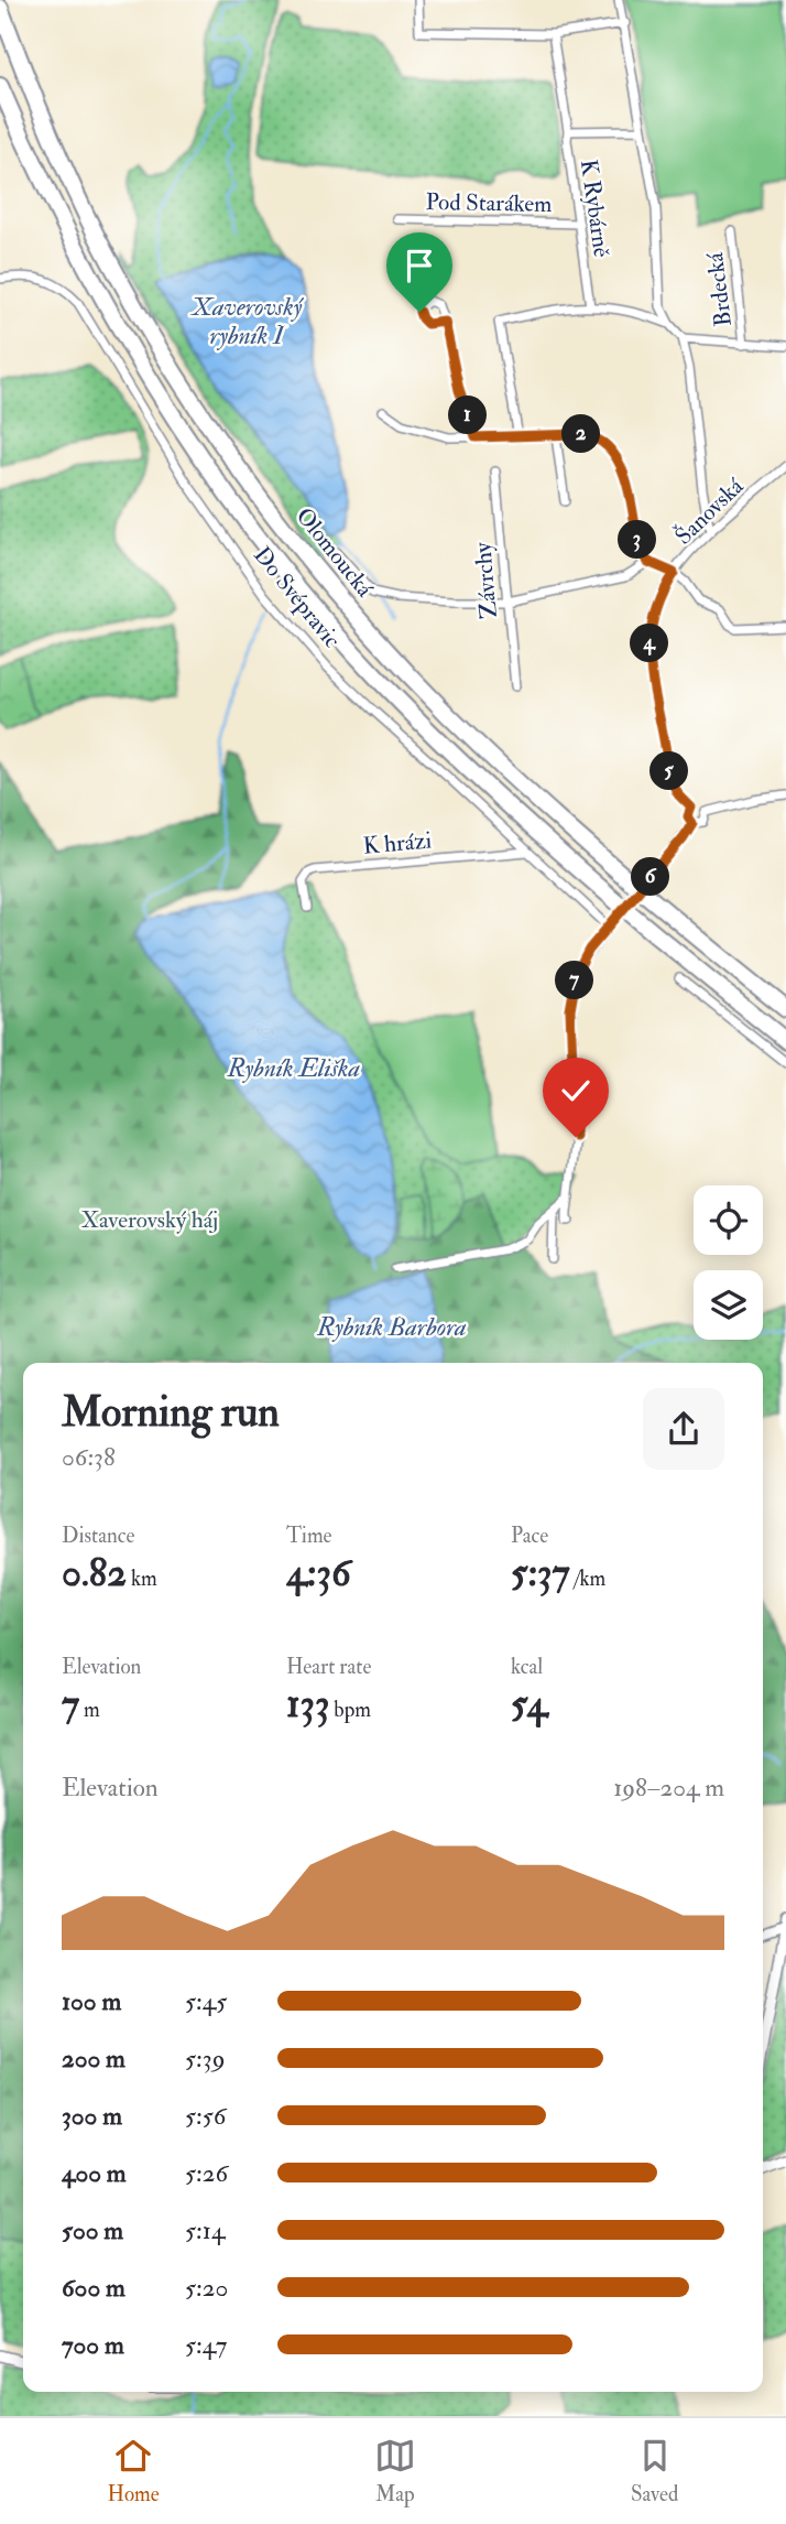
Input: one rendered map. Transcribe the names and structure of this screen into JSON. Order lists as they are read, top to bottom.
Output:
{
  "streets": {
    "highway": ["Olomoucká"],
    "street": [
      "Pod Starákem",
      "K Rybárně",
      "Brdecká",
      "Šanovská",
      "Závrchy",
      "Do Svépravic",
      "K hrázi"
    ]
  },
  "crossings": [
    ["Pod Starákem", "K Rybárně"],
    ["Do Svépravic", "K hrázi"]
  ],
  "water": ["Xaverovský rybník I", "Rybník Eliška", "Rybník Barbora"],
  "parks": ["Xaverovský háj"],
  "page": {
    "pins": [
      "1",
      "2",
      "3",
      "4",
      "5",
      "6",
      "7"
    ],
    "heading": ["Morning run", "06:38"],
    "stats": [
      ["Distance", "0.82 km"],
      ["Time", "4:36"],
      ["Pace", "5:37 /km"],
      ["Elevation", "7 m"],
      ["Heart rate", "133 bpm"],
      ["kcal", "54"]
    ],
    "chart": ["Elevation", "198–204 m"],
    "list": [
      {
        "name": "100 m",
        "note": "5:45"
      },
      {
        "name": "200 m",
        "note": "5:39"
      },
      {
        "name": "300 m",
        "note": "5:56"
      },
      {
        "name": "400 m",
        "note": "5:26"
      },
      {
        "name": "500 m",
        "note": "5:14"
      },
      {
        "name": "600 m",
        "note": "5:20"
      },
      {
        "name": "700 m",
        "note": "5:47"
      }
    ],
    "tabs": ["Home", "Map", "Saved"]
  }
}
